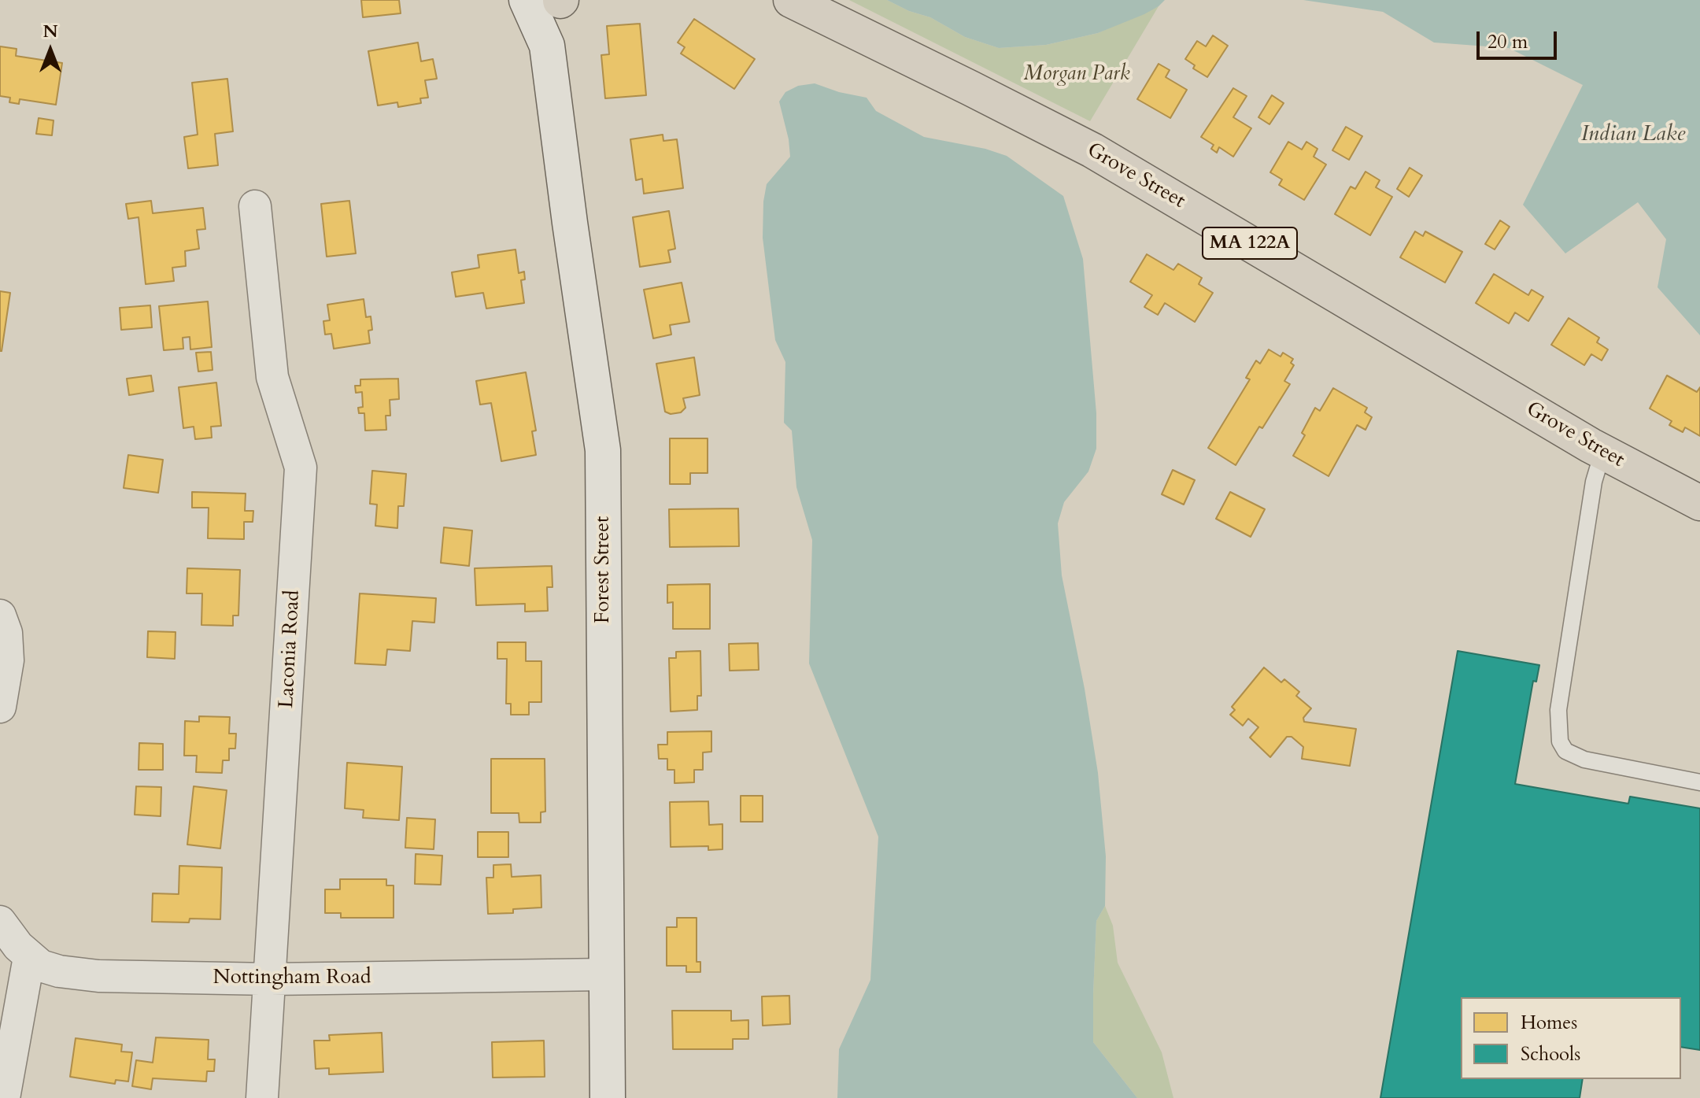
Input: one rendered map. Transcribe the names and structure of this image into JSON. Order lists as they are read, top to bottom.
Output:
{
  "streets": {
    "main road": ["Grove Street", "MA 122A", "Forest Street"],
    "street": ["Laconia Road", "Nottingham Road"]
  },
  "crossings": [
    ["Forest Street", "Nottingham Road"],
    ["Laconia Road", "Nottingham Road"]
  ],
  "water": ["Indian Lake"],
  "parks": ["Morgan Park"],
  "legend": ["Homes", "Schools"],
  "scale_bar": "20 m",
  "north": "top"
}
